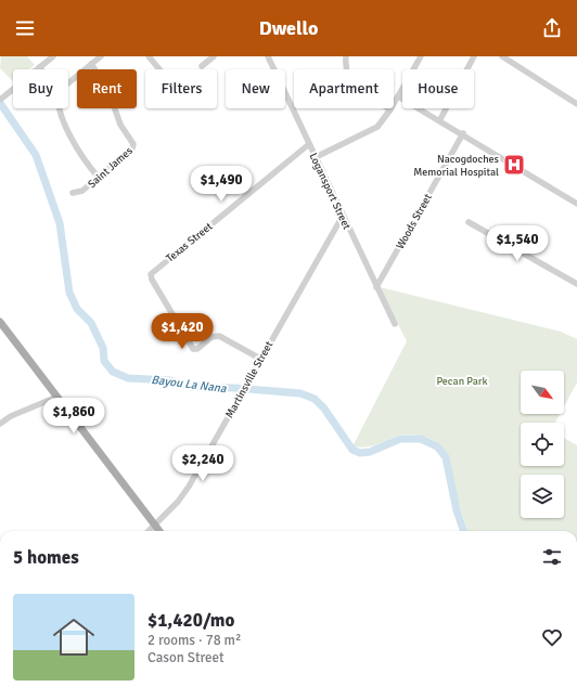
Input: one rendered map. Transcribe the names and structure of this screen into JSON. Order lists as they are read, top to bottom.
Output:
{
  "streets": {
    "street": [
      "Saint James",
      "Logansport Street",
      "Woods Street",
      "Texas Street",
      "Martinsville Street"
    ]
  },
  "crossings": [
    ["Logansport Street", "Woods Street"],
    ["Logansport Street", "Texas Street"],
    ["Logansport Street", "Martinsville Street"],
    ["Texas Street", "Martinsville Street"]
  ],
  "water": ["Bayou La Nana"],
  "parks": ["Pecan Park"],
  "places": {
    "hospital": ["Nacogdoches Memorial Hospital"]
  },
  "north": "bottom right",
  "page": {
    "header": "Dwello",
    "chip": [
      "Buy",
      "Rent",
      "Filters",
      "New",
      "Apartment",
      "House"
    ],
    "price": [
      "$1,490",
      "$1,540",
      "$1,420",
      "$1,860",
      "$2,240"
    ],
    "heading": "5 homes",
    "list": [
      {
        "name": "$1,420/mo",
        "note": "2 rooms · 78 m² · Cason Street"
      }
    ]
  }
}
